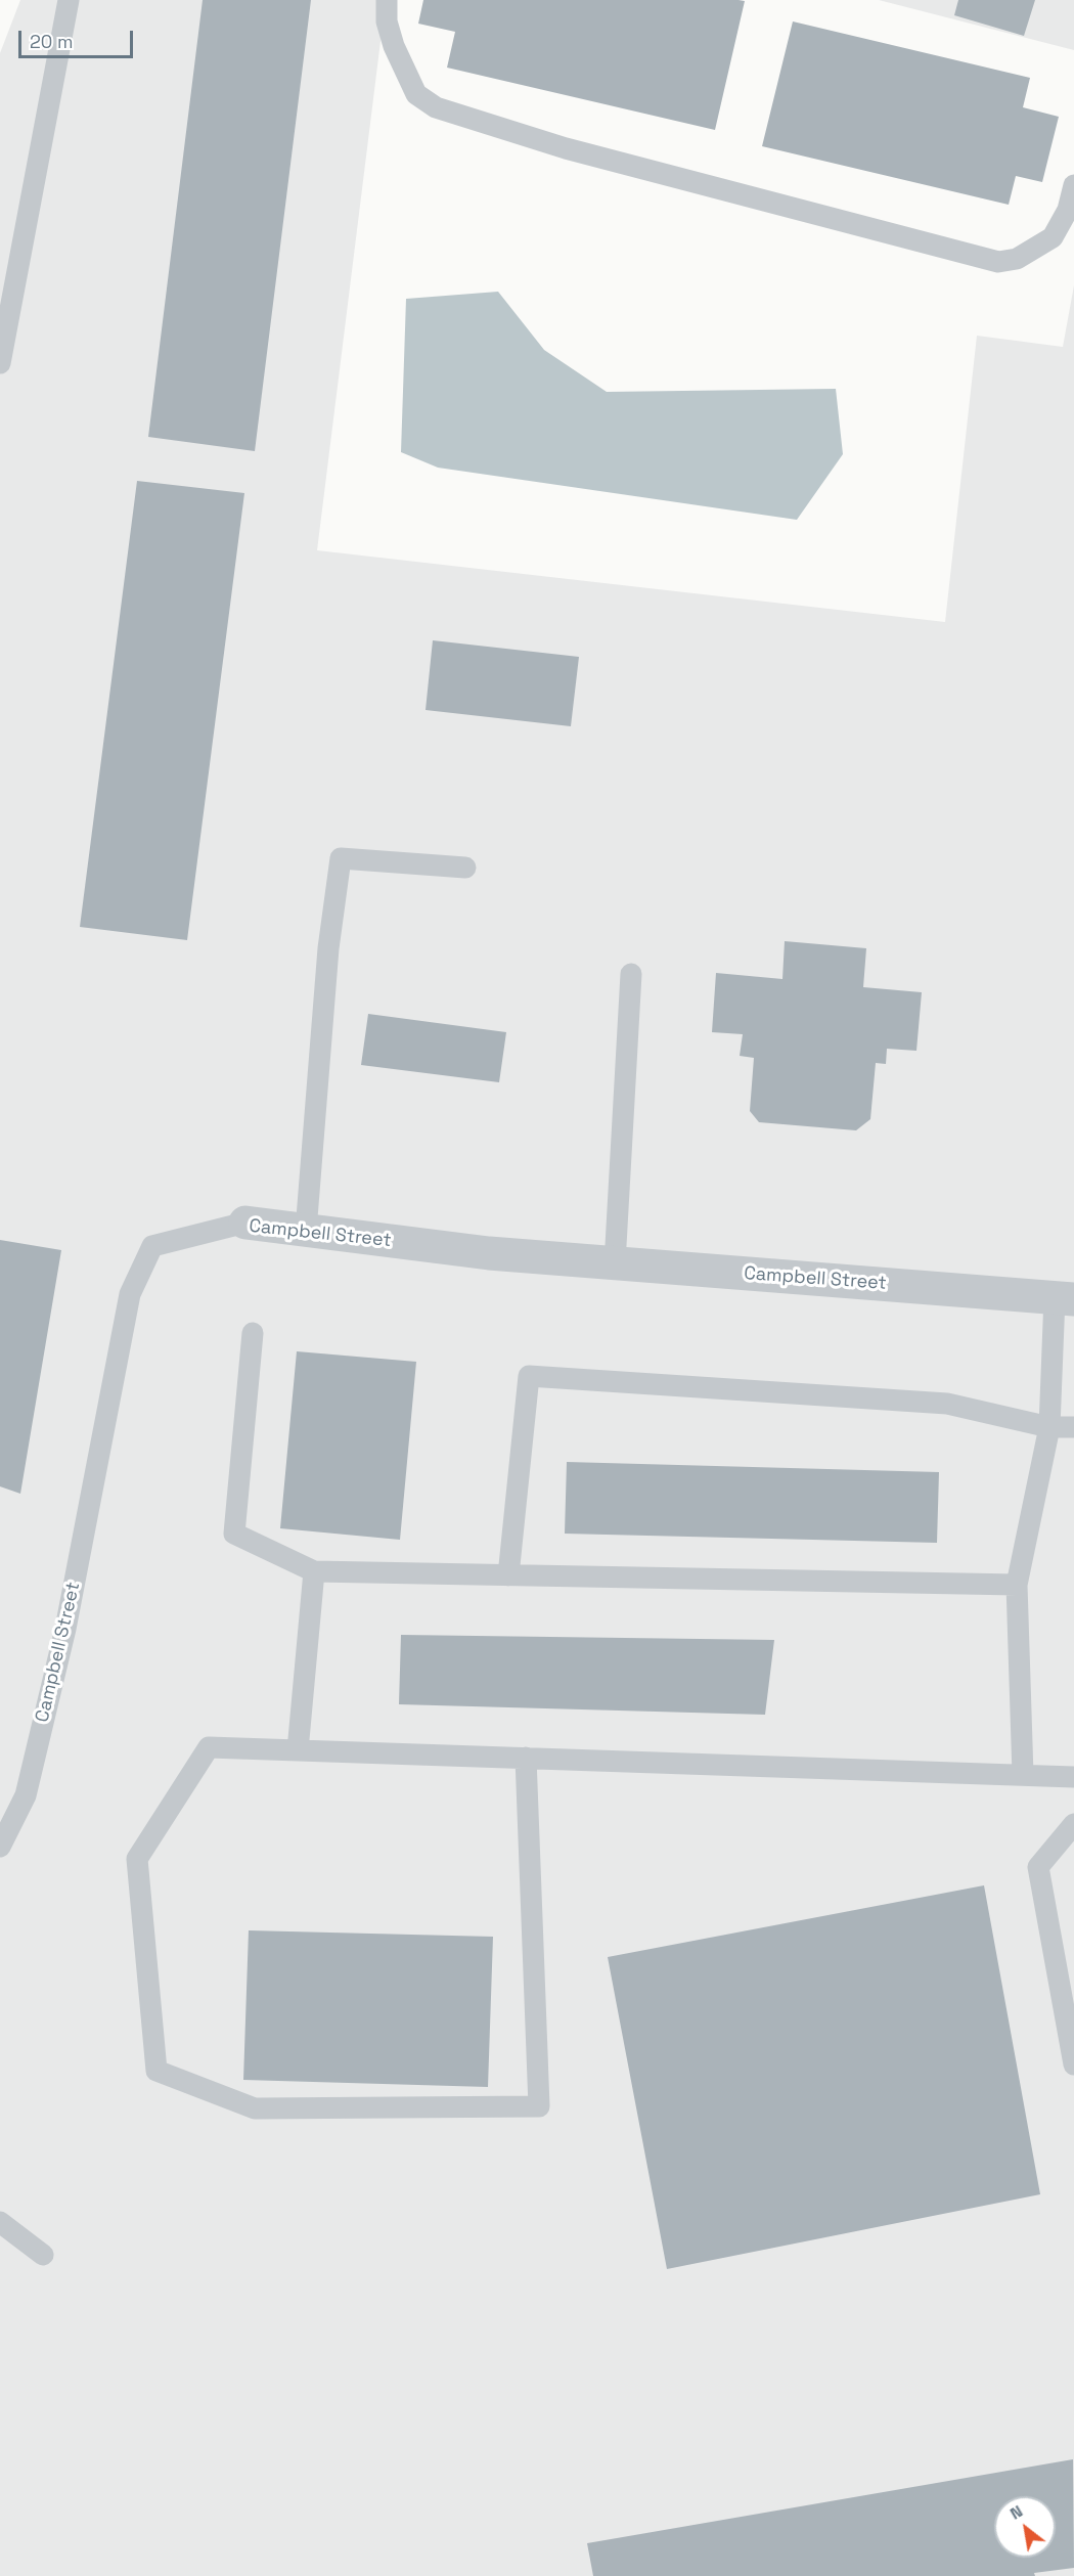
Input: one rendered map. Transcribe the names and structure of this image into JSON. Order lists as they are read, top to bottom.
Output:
{
  "streets": {
    "street": ["Campbell Street"]
  },
  "scale_bar": "20 m",
  "north": "top left"
}
